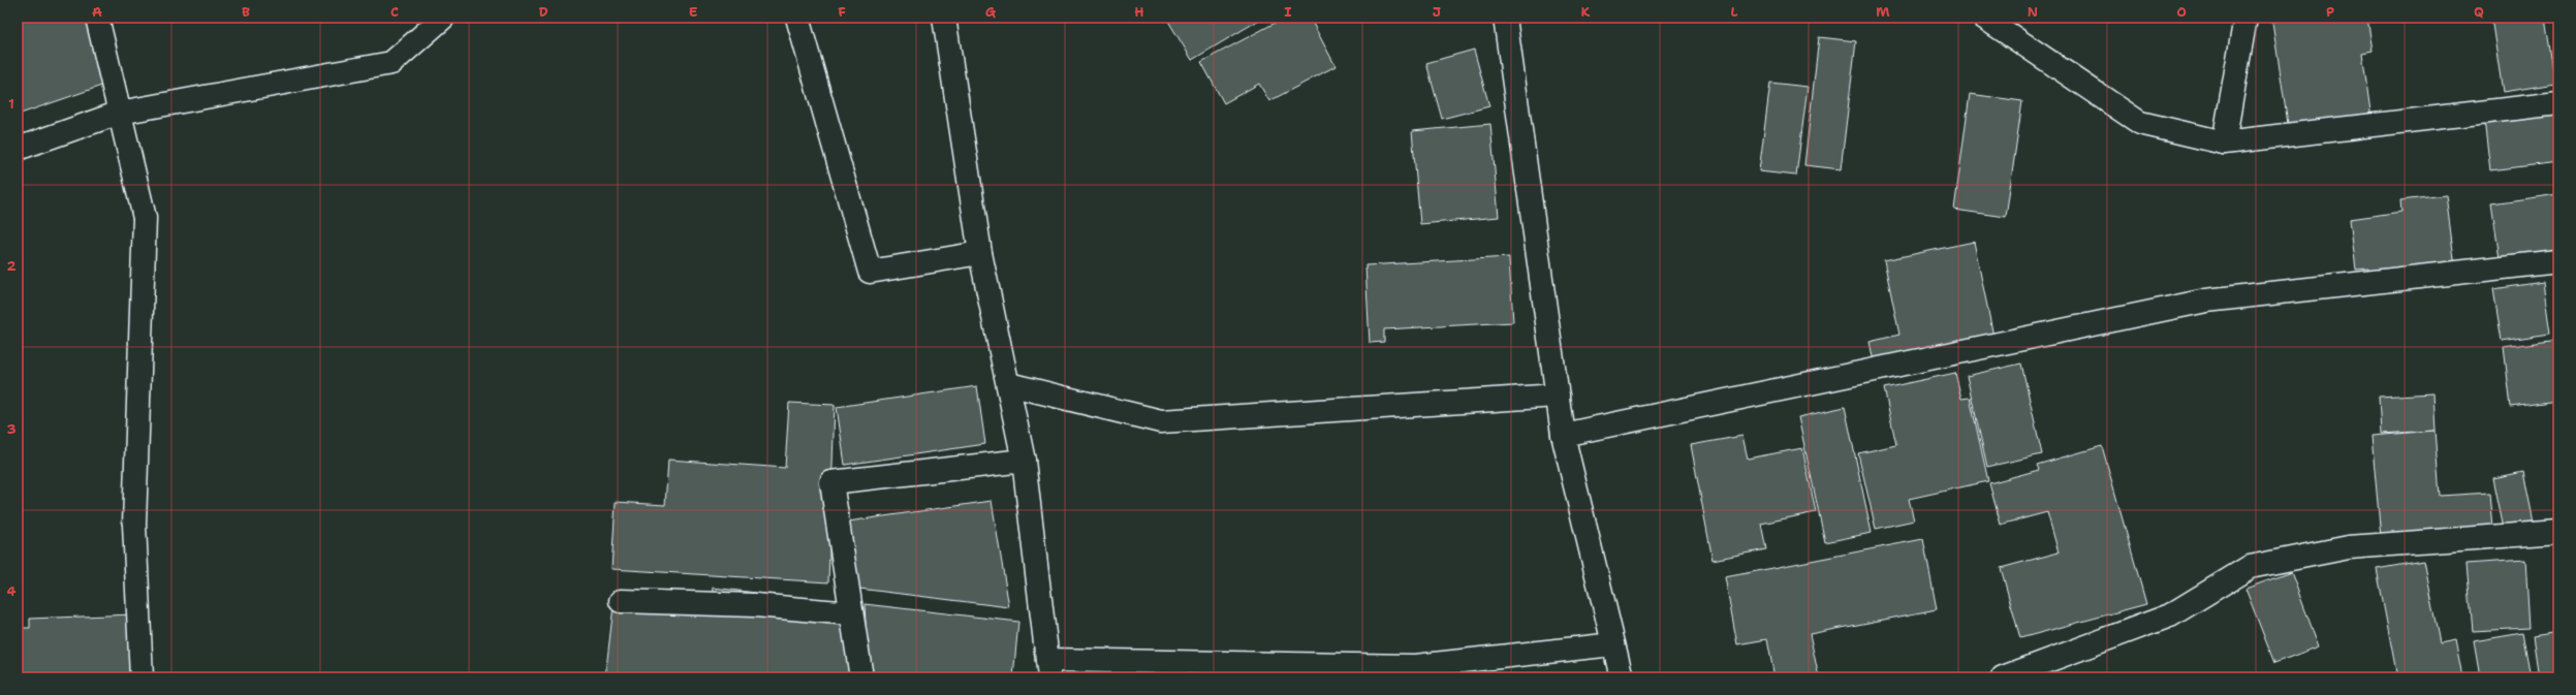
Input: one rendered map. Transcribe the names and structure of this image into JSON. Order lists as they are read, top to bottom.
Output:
{
  "grid": {
    "columns": [
      "A",
      "B",
      "C",
      "D",
      "E",
      "F",
      "G",
      "H",
      "I",
      "J",
      "K",
      "L",
      "M",
      "N",
      "O",
      "P",
      "Q"
    ],
    "rows": [
      "1",
      "2",
      "3",
      "4"
    ]
  }
}
